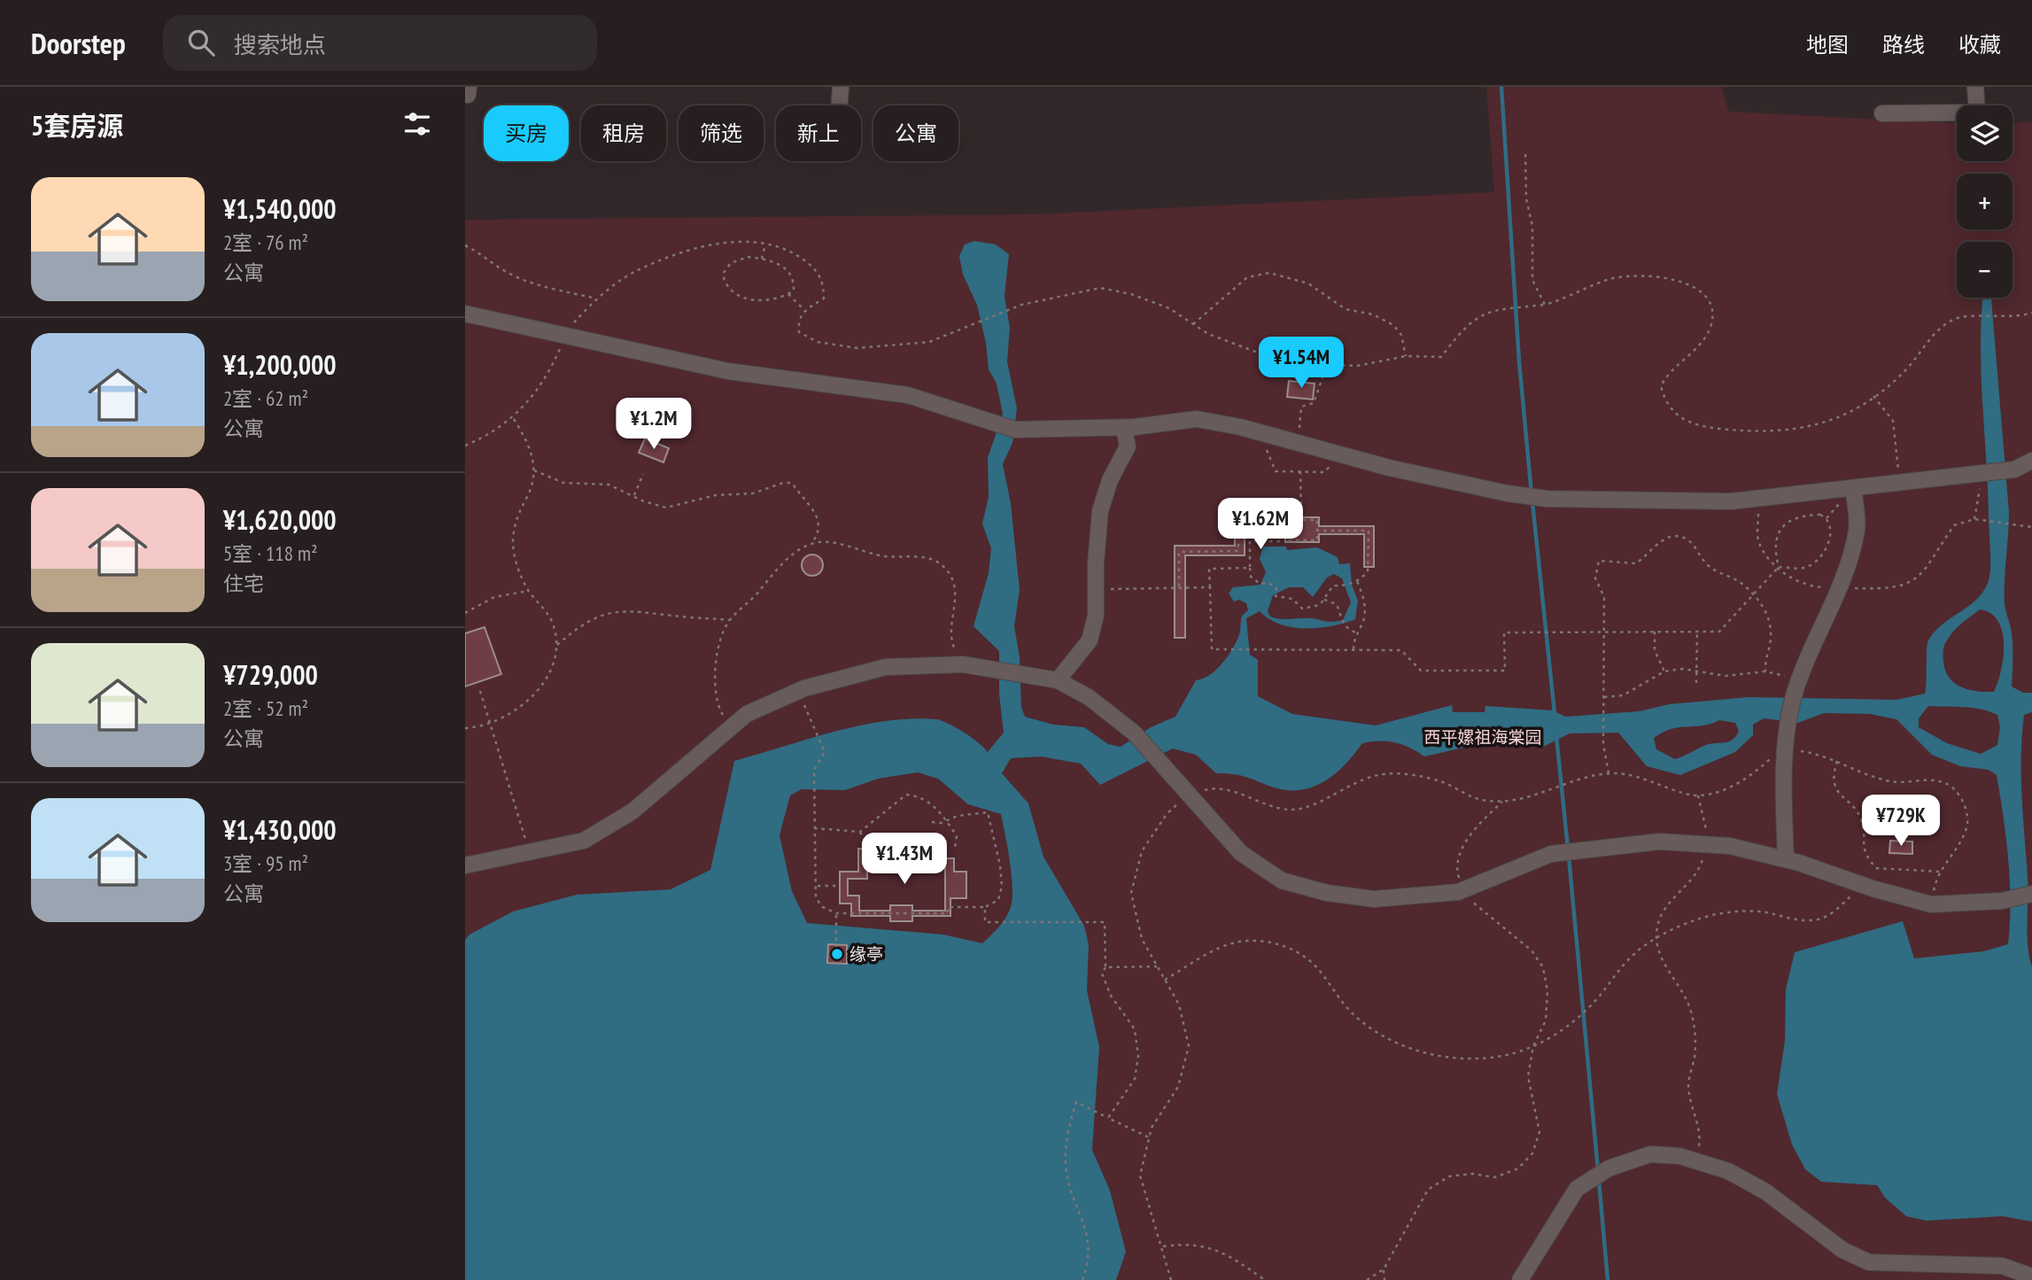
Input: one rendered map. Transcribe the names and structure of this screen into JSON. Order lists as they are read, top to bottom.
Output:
{
  "parks": ["西平嫘祖海棠园"],
  "places": ["缘亭"],
  "page": {
    "header": "Doorstep",
    "search": "搜索地点",
    "nav": ["地图", "路线", "收藏"],
    "heading": "5套房源",
    "map_buttons": ["+", "−"],
    "chip": [
      "买房",
      "租房",
      "筛选",
      "新上",
      "公寓"
    ],
    "list": [
      {
        "name": "¥1,540,000",
        "note": "2室 · 76 m² · 公寓"
      },
      {
        "name": "¥1,200,000",
        "note": "2室 · 62 m² · 公寓"
      },
      {
        "name": "¥1,620,000",
        "note": "5室 · 118 m² · 住宅"
      },
      {
        "name": "¥729,000",
        "note": "2室 · 52 m² · 公寓"
      },
      {
        "name": "¥1,430,000",
        "note": "3室 · 95 m² · 公寓"
      }
    ],
    "price": [
      "¥1.54M",
      "¥1.2M",
      "¥1.62M",
      "¥729K",
      "¥1.43M"
    ]
  }
}
